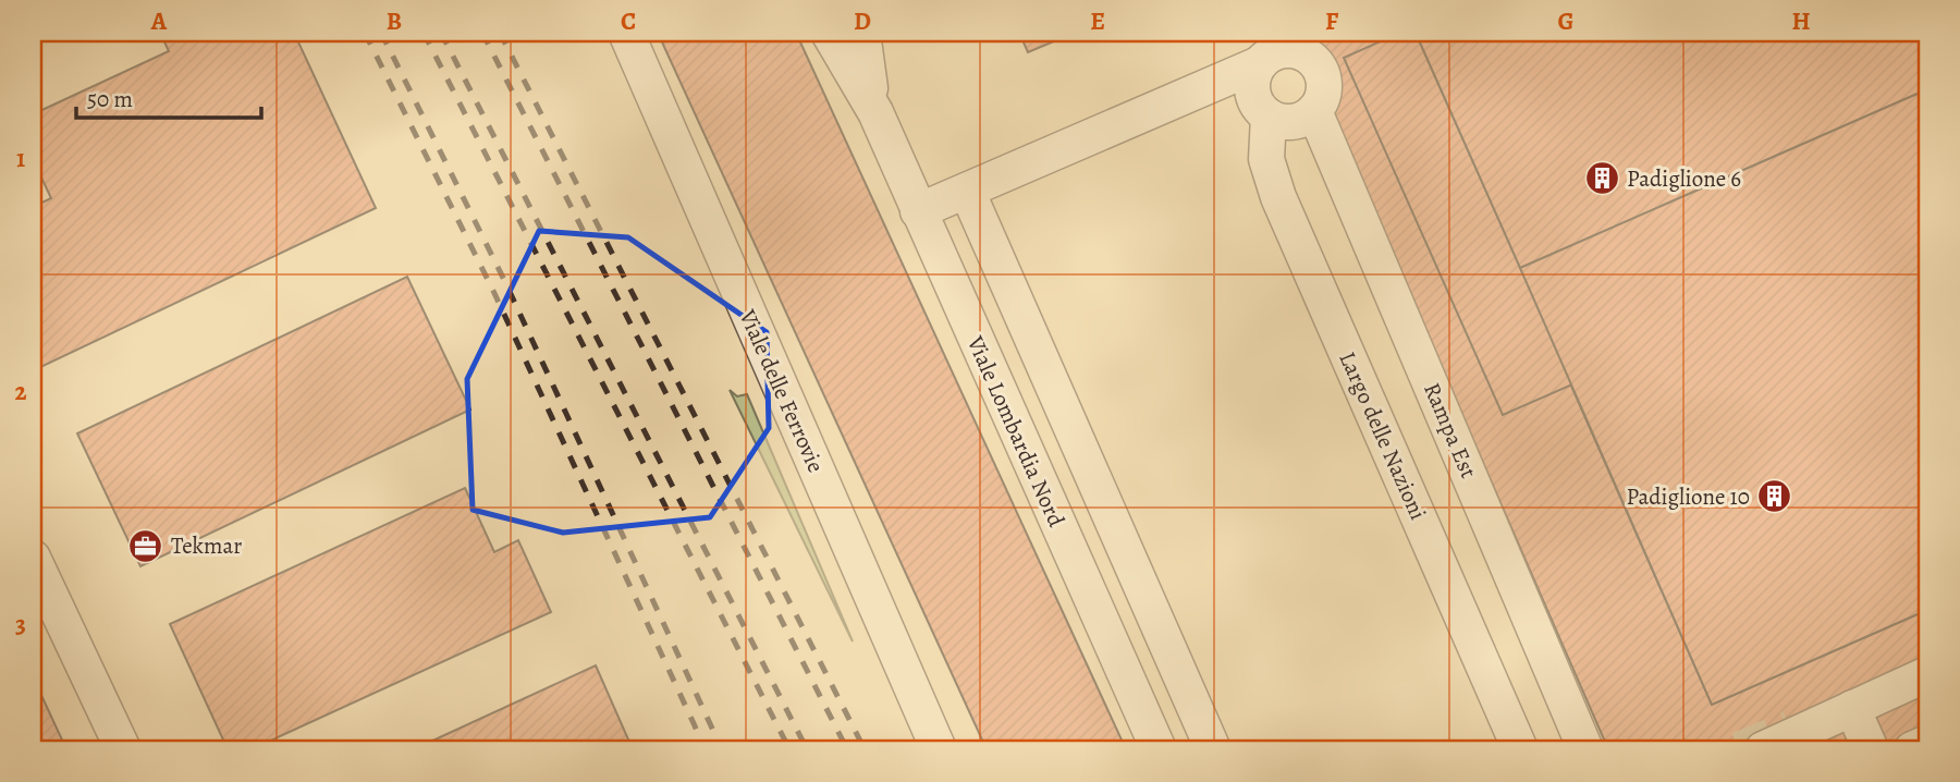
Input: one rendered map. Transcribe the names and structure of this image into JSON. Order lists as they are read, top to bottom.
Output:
{
  "streets": {
    "street": [
      "Viale delle Ferrovie",
      "Rampa Est",
      "Viale Lombardia Nord",
      "Largo delle Nazioni"
    ]
  },
  "crossings": [
    ["Rampa Est", "Largo delle Nazioni"]
  ],
  "places": {
    "building": ["Padiglione 6", "Padiglione 10"],
    "office": ["Tekmar"]
  },
  "scale_bar": "50 m",
  "grid": {
    "columns": [
      "A",
      "B",
      "C",
      "D",
      "E",
      "F",
      "G",
      "H"
    ],
    "rows": ["1", "2", "3"]
  }
}
